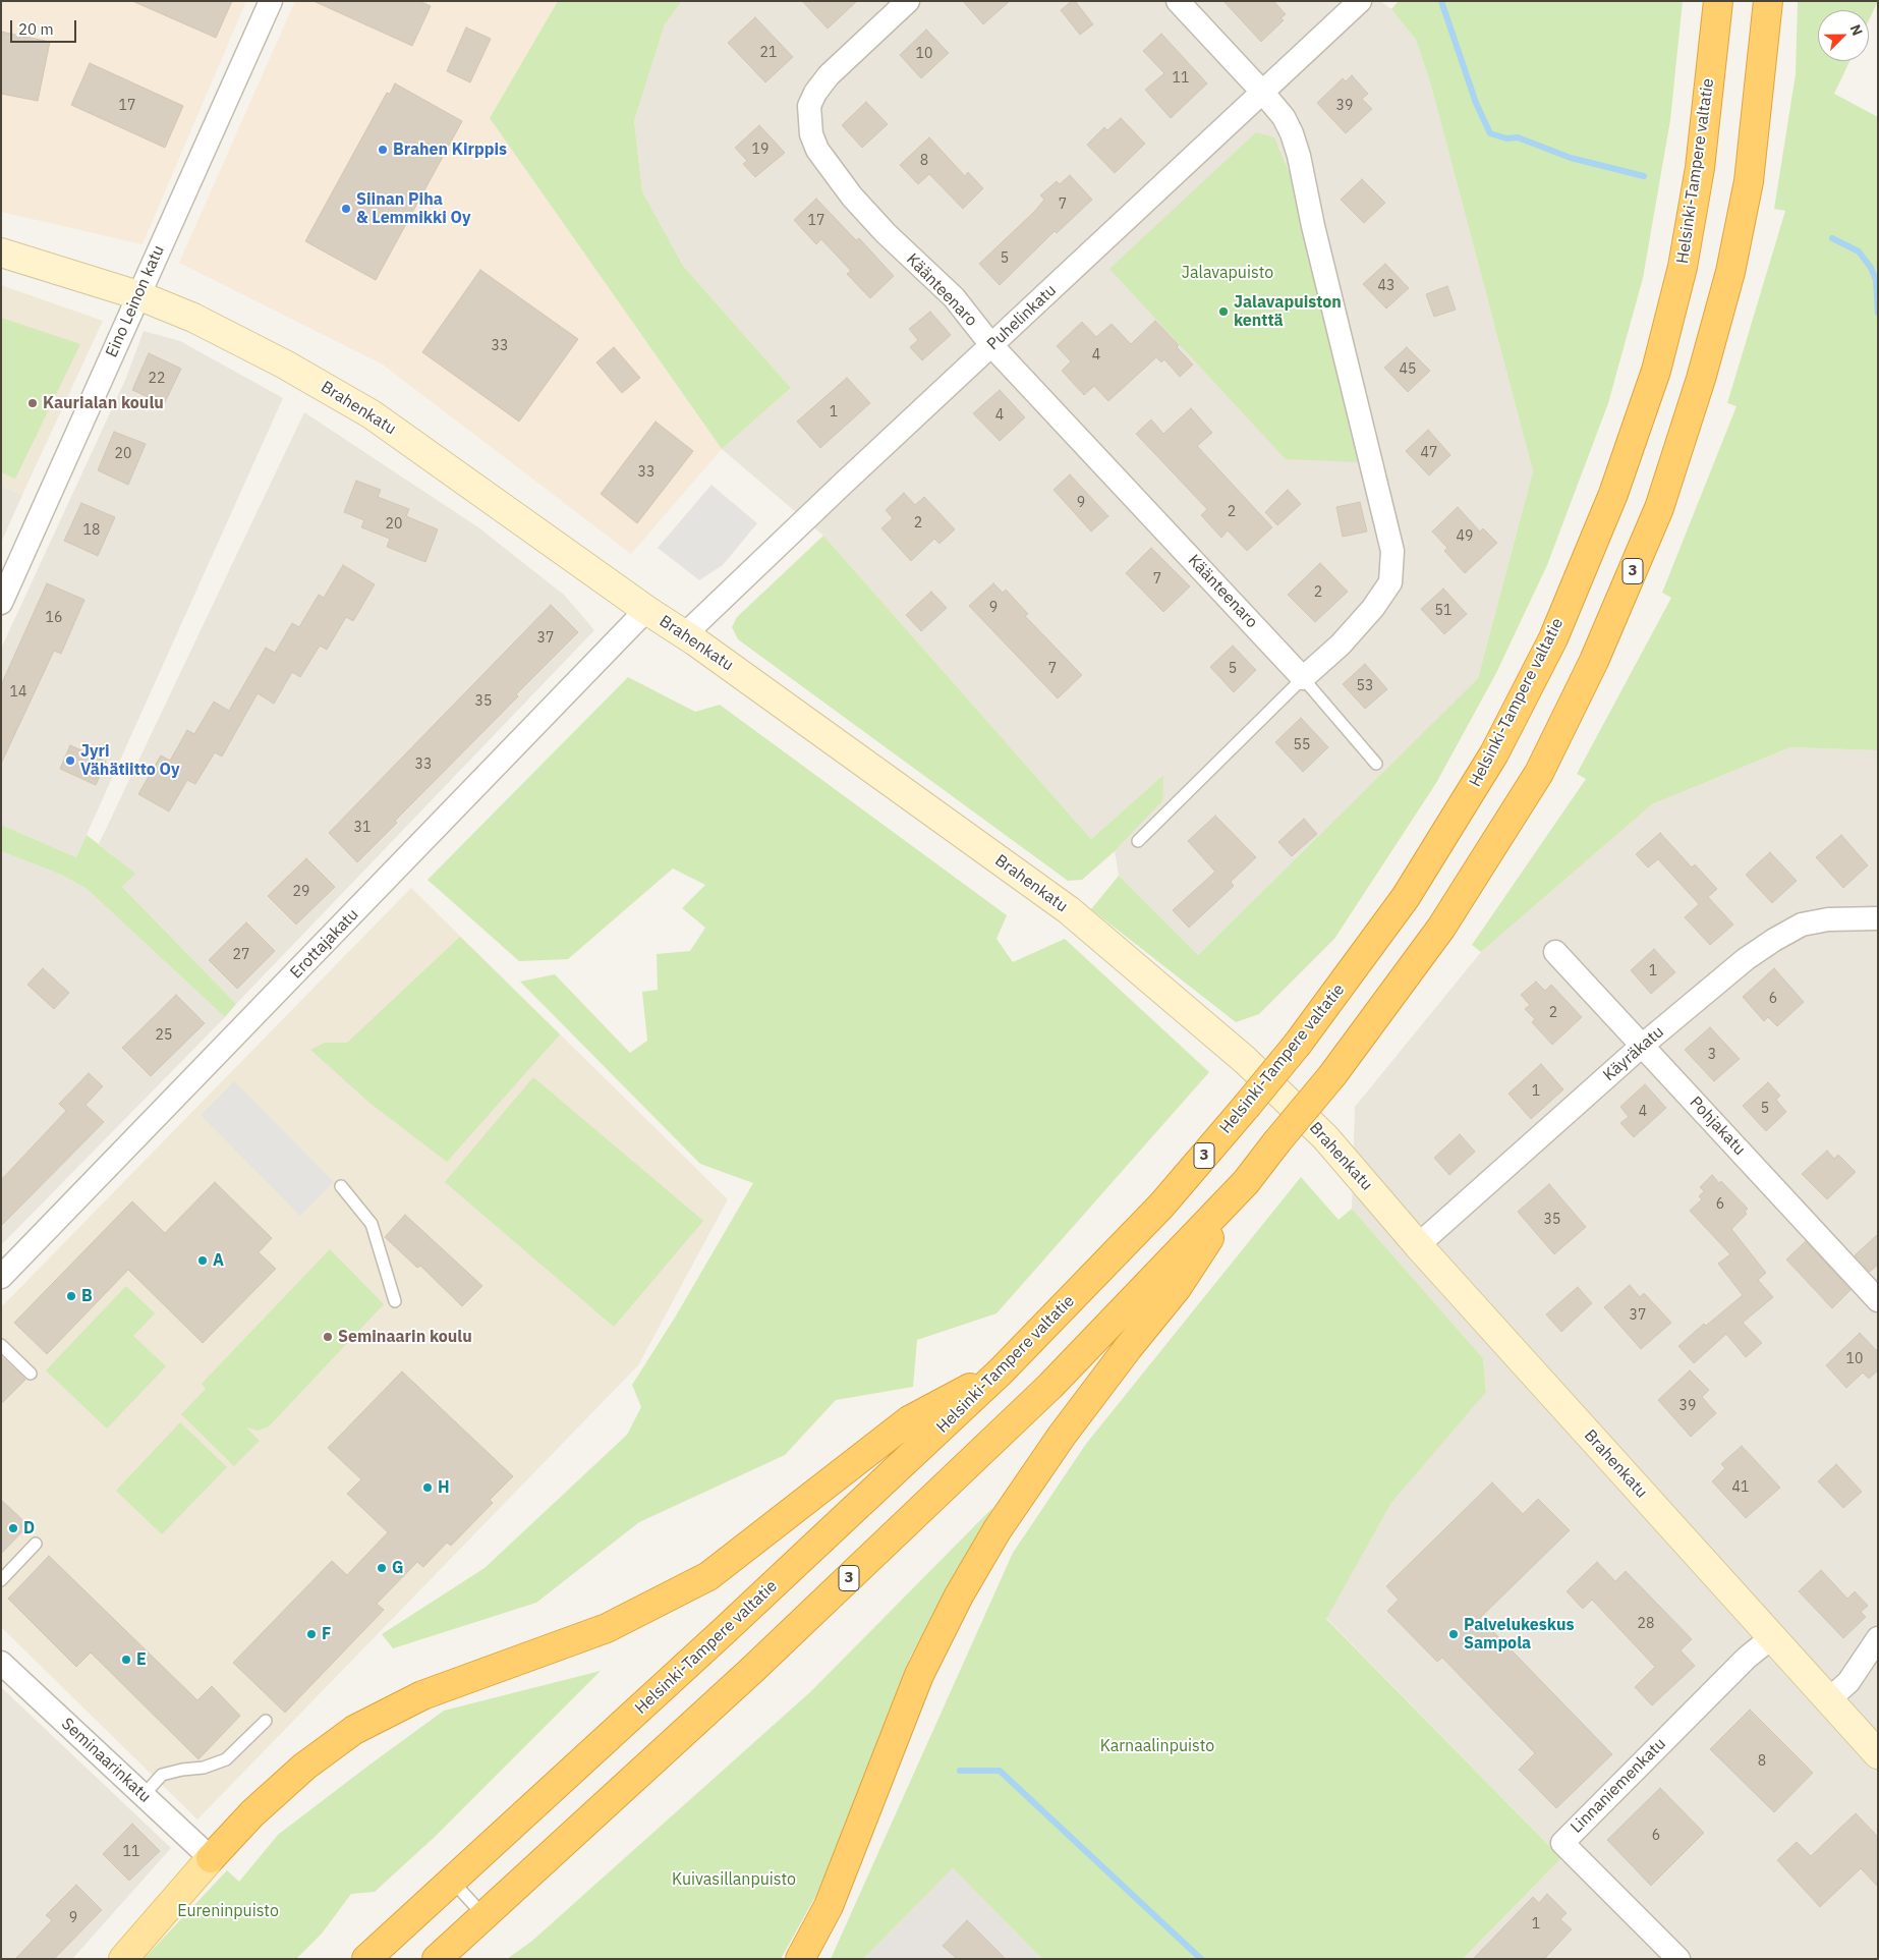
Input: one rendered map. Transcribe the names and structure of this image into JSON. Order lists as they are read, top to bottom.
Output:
{
  "streets": {
    "highway": ["Helsinki-Tampere valtatie", "3"],
    "main road": ["Brahenkatu"],
    "street": [
      "Käänteenaro",
      "Eino Leinon katu",
      "Puhelinkatu",
      "Erottajakatu",
      "Käyräkatu",
      "Pohjakatu",
      "Seminaarinkatu",
      "Linnaniemenkatu"
    ]
  },
  "crossings": [
    ["Käänteenaro", "Puhelinkatu"],
    ["Eino Leinon katu", "Brahenkatu"],
    ["Puhelinkatu", "Brahenkatu"],
    ["Brahenkatu", "Erottajakatu"],
    ["Brahenkatu", "Käyräkatu"],
    ["Brahenkatu", "Linnaniemenkatu"],
    ["Käyräkatu", "Pohjakatu"]
  ],
  "parks": [
    "Jalavapuisto",
    "Karnaalinpuisto",
    "Kuivasillanpuisto",
    "Eureninpuisto"
  ],
  "places": [
    "Brahen Kirppis",
    "Siinan Piha & Lemmikki Oy",
    "Jalavapuiston kenttä",
    "Kaurialan koulu",
    "Jyri Vähätiitto Oy",
    "A",
    "B",
    "Seminaarin koulu",
    "H",
    "D",
    "G",
    "F",
    "Palvelukeskus Sampola",
    "E"
  ],
  "house_numbers": [
    "21",
    "10",
    "11",
    "17",
    "39",
    "19",
    "8",
    "7",
    "17",
    "5",
    "43",
    "33",
    "4",
    "45",
    "22",
    "1",
    "4",
    "47",
    "20",
    "33",
    "9",
    "2",
    "2",
    "20",
    "18",
    "49",
    "7",
    "2",
    "9",
    "51",
    "16",
    "37",
    "7",
    "5",
    "53",
    "14",
    "35",
    "55",
    "33",
    "31",
    "29",
    "27",
    "1",
    "6",
    "2",
    "25",
    "3",
    "1",
    "5",
    "4",
    "6",
    "35",
    "37",
    "10",
    "39",
    "41",
    "28",
    "8",
    "6",
    "11",
    "9",
    "1"
  ],
  "scale_bar": "20 m",
  "north": "top right"
}
